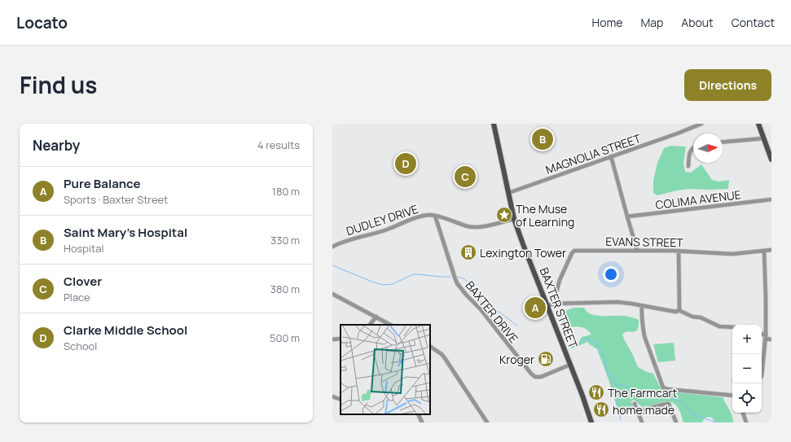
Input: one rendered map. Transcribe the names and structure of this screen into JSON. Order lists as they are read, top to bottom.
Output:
{
  "streets": {
    "main road": ["BAXTER STREET"],
    "street": [
      "MAGNOLIA STREET",
      "COLIMA AVENUE",
      "DUDLEY DRIVE",
      "EVANS STREET",
      "BAXTER DRIVE"
    ]
  },
  "crossings": [
    ["MAGNOLIA STREET", "BAXTER STREET"],
    ["DUDLEY DRIVE", "BAXTER STREET"],
    ["DUDLEY DRIVE", "BAXTER DRIVE"],
    ["BAXTER STREET", "BAXTER DRIVE"]
  ],
  "places": {
    "place": ["The Muse of Learning"],
    "building": ["Lexington Tower"],
    "fuel station": ["Kroger"],
    "restaurant": ["The Farmcart", "home.made"]
  },
  "north": "right",
  "page": {
    "header": "Locato",
    "nav": [
      "Home",
      "Map",
      "About",
      "Contact"
    ],
    "title": "Find us",
    "buttons": "Directions",
    "heading": ["Nearby", "4 results"],
    "pins": [
      "B",
      "D",
      "C",
      "A"
    ],
    "list": [
      {
        "mark": "A",
        "name": "Pure Balance",
        "note": "Sports · Baxter Street",
        "value": "180 m"
      },
      {
        "mark": "B",
        "name": "Saint Mary's Hospital",
        "note": "Hospital",
        "value": "330 m"
      },
      {
        "mark": "C",
        "name": "Clover",
        "note": "Place",
        "value": "380 m"
      },
      {
        "mark": "D",
        "name": "Clarke Middle School",
        "note": "School",
        "value": "500 m"
      }
    ],
    "map_buttons": ["+", "−"]
  }
}
